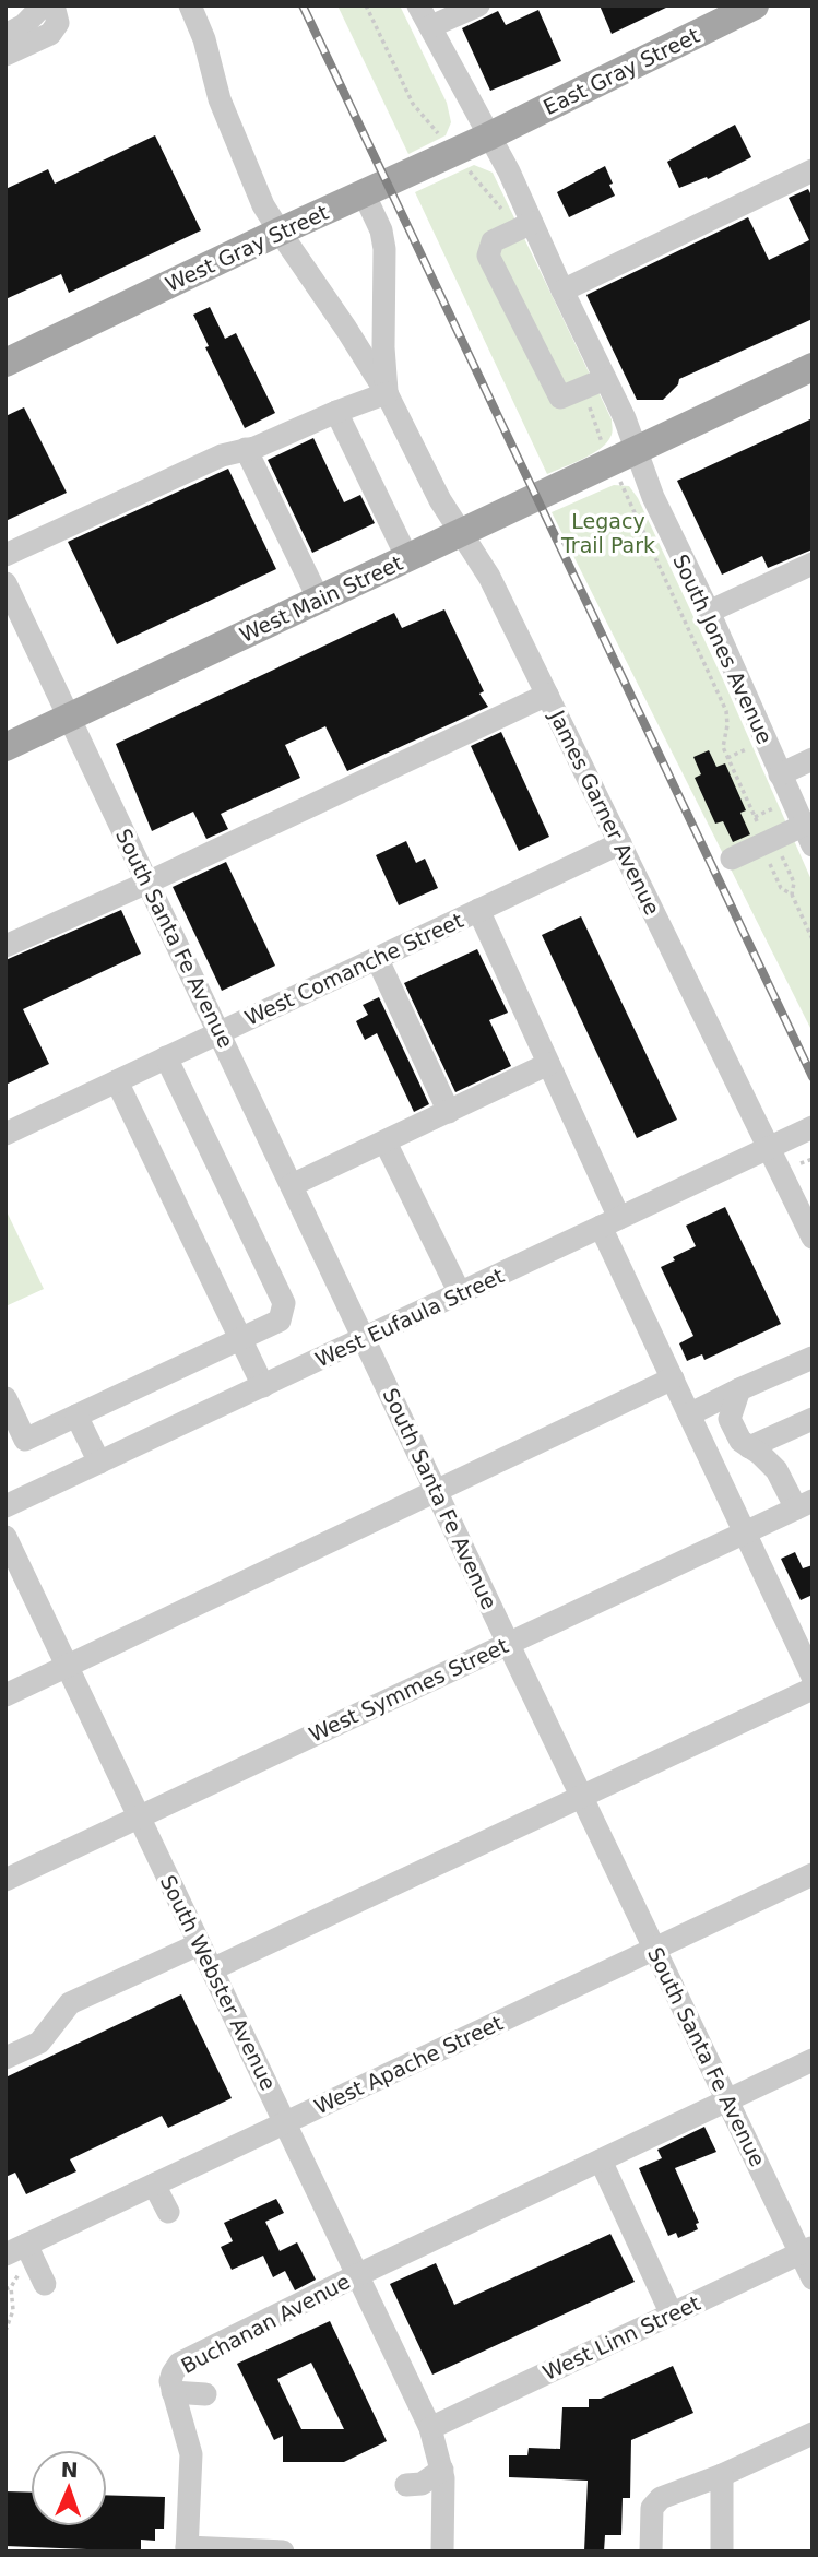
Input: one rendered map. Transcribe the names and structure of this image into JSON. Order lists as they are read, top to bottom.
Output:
{
  "streets": {
    "main road": ["East Gray Street", "West Gray Street", "West Main Street"],
    "street": [
      "South Jones Avenue",
      "James Garner Avenue",
      "South Santa Fe Avenue",
      "West Comanche Street",
      "West Eufaula Street",
      "West Symmes Street",
      "South Webster Avenue",
      "West Apache Street",
      "Buchanan Avenue",
      "West Linn Street"
    ]
  },
  "crossings": [
    ["East Gray Street", "West Gray Street"],
    ["East Gray Street", "South Jones Avenue"],
    ["West Gray Street", "South Jones Avenue"],
    ["West Gray Street", "James Garner Avenue"],
    ["West Main Street", "South Jones Avenue"],
    ["West Main Street", "James Garner Avenue"],
    ["West Main Street", "South Santa Fe Avenue"],
    ["James Garner Avenue", "West Comanche Street"],
    ["James Garner Avenue", "West Eufaula Street"],
    ["South Santa Fe Avenue", "West Comanche Street"],
    ["South Santa Fe Avenue", "West Eufaula Street"],
    ["South Santa Fe Avenue", "West Symmes Street"],
    ["South Santa Fe Avenue", "West Apache Street"],
    ["South Santa Fe Avenue", "West Linn Street"],
    ["West Symmes Street", "South Webster Avenue"],
    ["South Webster Avenue", "West Apache Street"],
    ["South Webster Avenue", "Buchanan Avenue"],
    ["South Webster Avenue", "West Linn Street"]
  ],
  "parks": ["Legacy Trail Park"],
  "north": "top"
}
